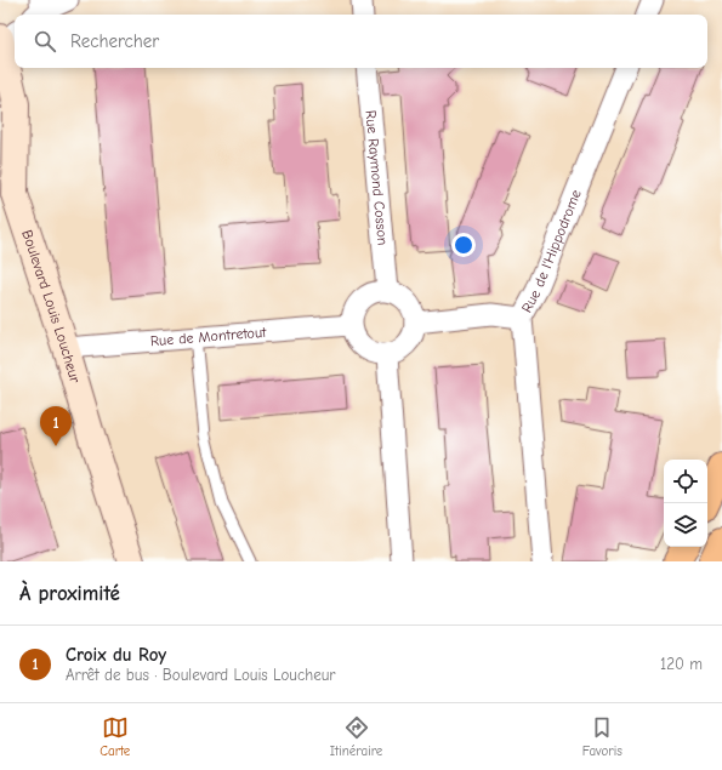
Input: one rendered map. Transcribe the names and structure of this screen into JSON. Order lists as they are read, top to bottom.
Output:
{
  "streets": {
    "main road": ["Boulevard Louis Loucheur"],
    "street": ["Rue Raymond Cosson", "Rue de l'Hippodrome", "Rue de Montretout"]
  },
  "crossings": [
    ["Rue Raymond Cosson", "Rue de Montretout"],
    ["Boulevard Louis Loucheur", "Rue de Montretout"]
  ],
  "page": {
    "search": "Rechercher",
    "pins": "1",
    "heading": "À proximité",
    "list": [
      {
        "mark": "1",
        "name": "Croix du Roy",
        "note": "Arrêt de bus · Boulevard Louis Loucheur",
        "value": "120 m"
      }
    ],
    "nav": ["Carte", "Itinéraire", "Favoris"]
  }
}
